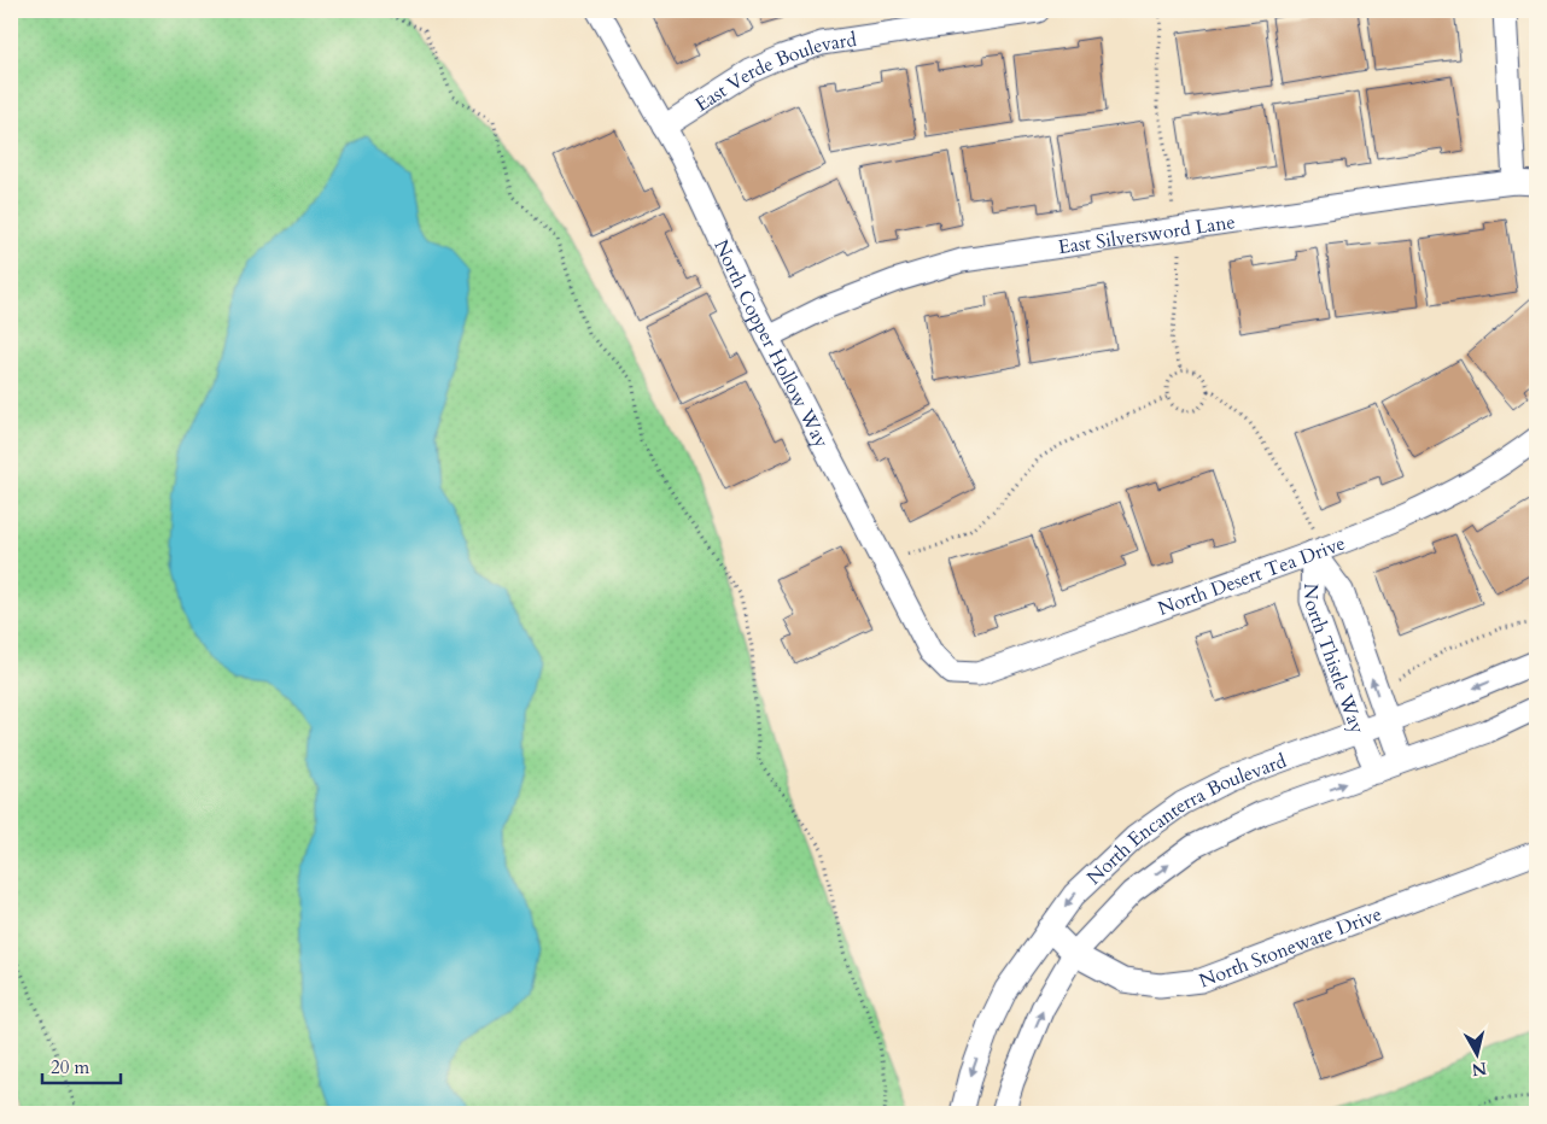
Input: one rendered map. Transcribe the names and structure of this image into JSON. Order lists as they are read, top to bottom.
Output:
{
  "streets": {
    "street": [
      "East Verde Boulevard",
      "East Silversword Lane",
      "North Copper Hollow Way",
      "North Desert Tea Drive",
      "North Thistle Way",
      "North Encanterra Boulevard",
      "North Stoneware Drive"
    ]
  },
  "crossings": [
    ["East Verde Boulevard", "North Copper Hollow Way"],
    ["East Silversword Lane", "North Copper Hollow Way"],
    ["North Copper Hollow Way", "North Desert Tea Drive"],
    ["North Desert Tea Drive", "North Thistle Way"],
    ["North Thistle Way", "North Encanterra Boulevard"],
    ["North Encanterra Boulevard", "North Stoneware Drive"]
  ],
  "scale_bar": "20 m",
  "north": "bottom"
}
